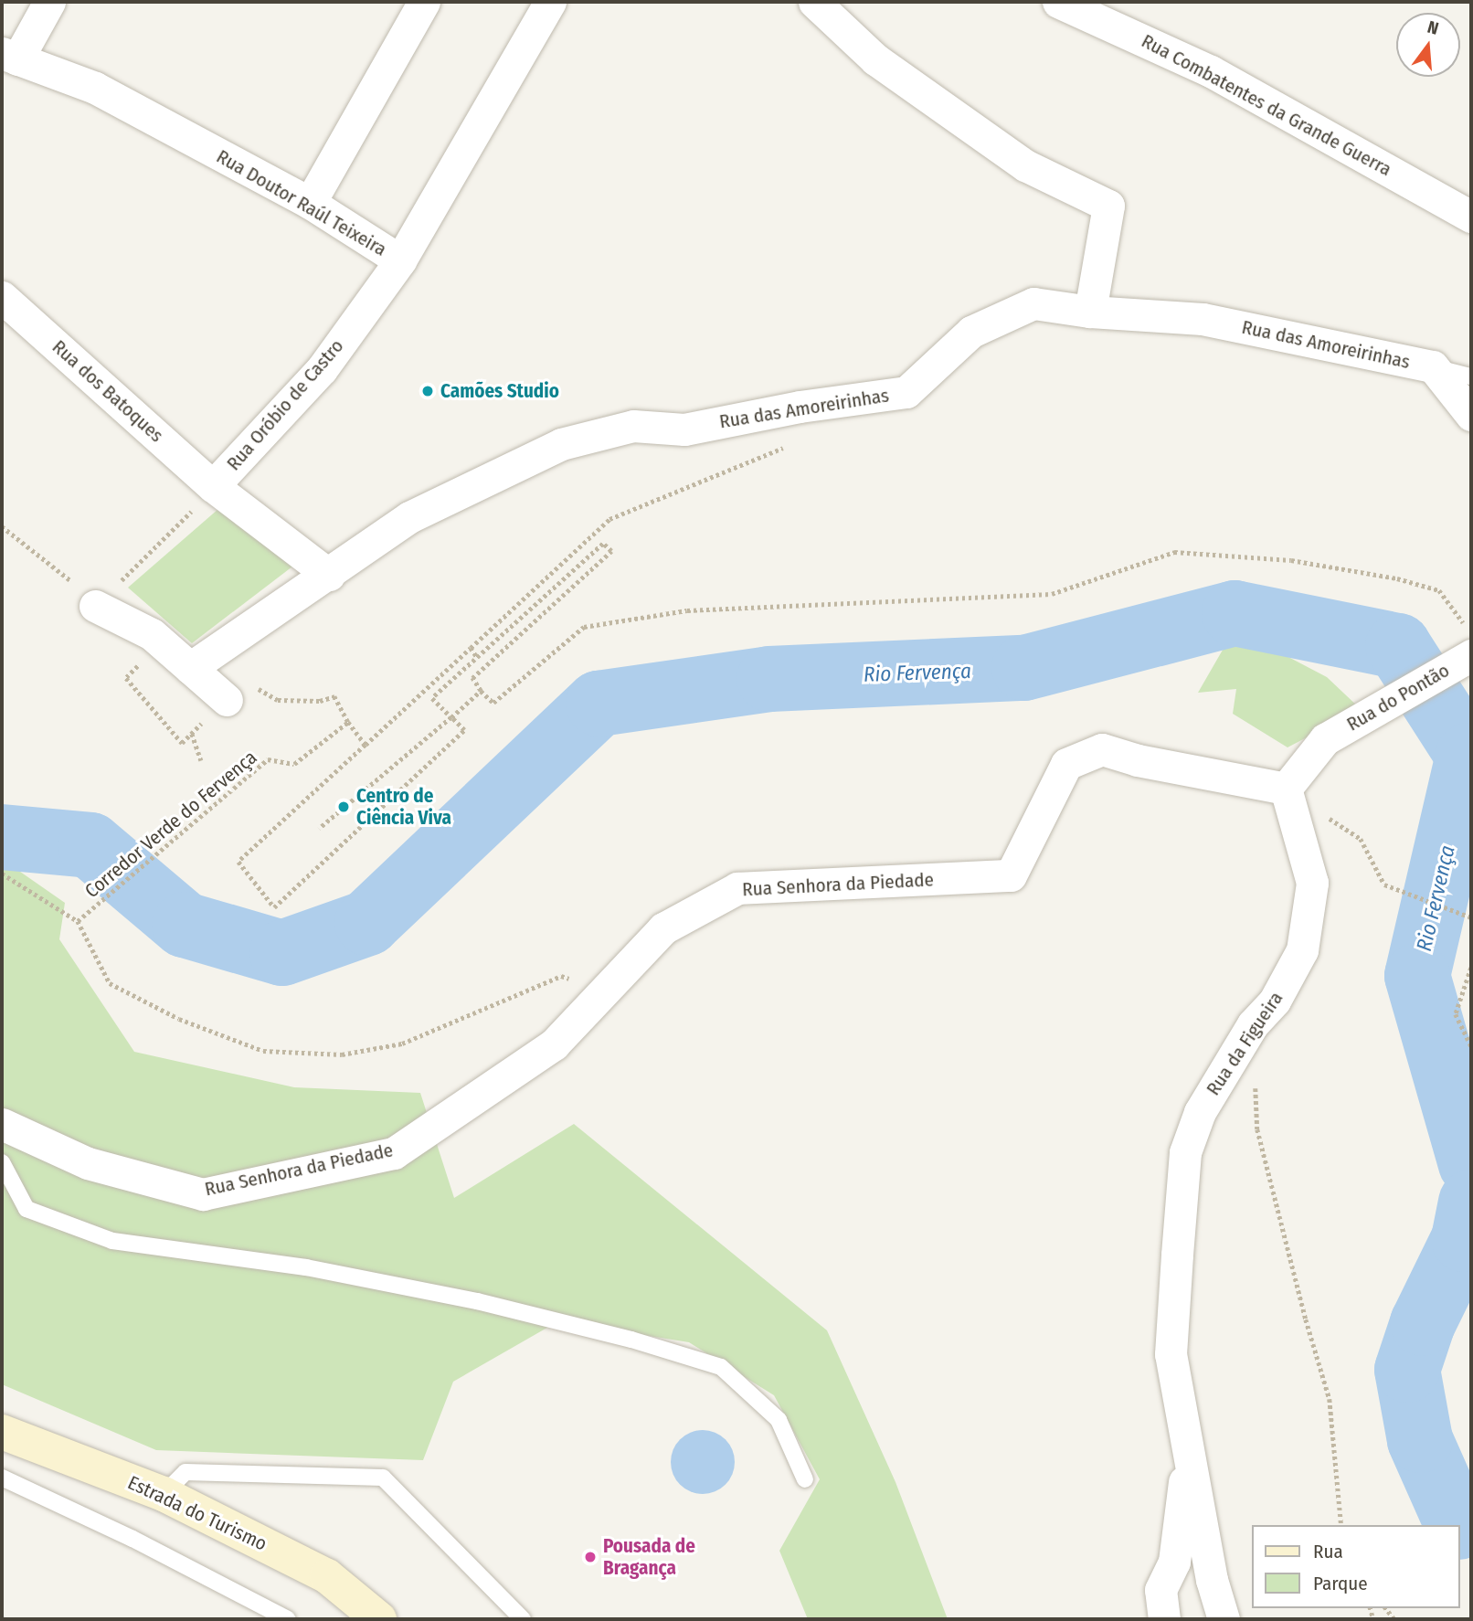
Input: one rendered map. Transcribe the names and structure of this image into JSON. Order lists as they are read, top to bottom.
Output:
{
  "streets": {
    "street": [
      "Rua Combatentes da Grande Guerra",
      "Rua Doutor Raúl Teixeira",
      "Rua das Amoreirinhas",
      "Rua dos Batoques",
      "Rua Oróbio de Castro",
      "Rua do Pontão",
      "Rua Senhora da Piedade",
      "Rua da Figueira",
      "Estrada do Turismo"
    ],
    "path": ["Corredor Verde do Fervença"]
  },
  "crossings": [
    ["Rua Doutor Raúl Teixeira", "Rua Oróbio de Castro"],
    ["Rua das Amoreirinhas", "Rua dos Batoques"],
    ["Rua dos Batoques", "Rua Oróbio de Castro"],
    ["Rua do Pontão", "Rua Senhora da Piedade"],
    ["Rua do Pontão", "Rua da Figueira"],
    ["Rua Senhora da Piedade", "Rua da Figueira"]
  ],
  "water": ["Rio Fervença"],
  "places": ["Camões Studio", "Centro de Ciência Viva", "Pousada de Bragança"],
  "legend": ["Rua", "Parque"],
  "north": "top"
}
